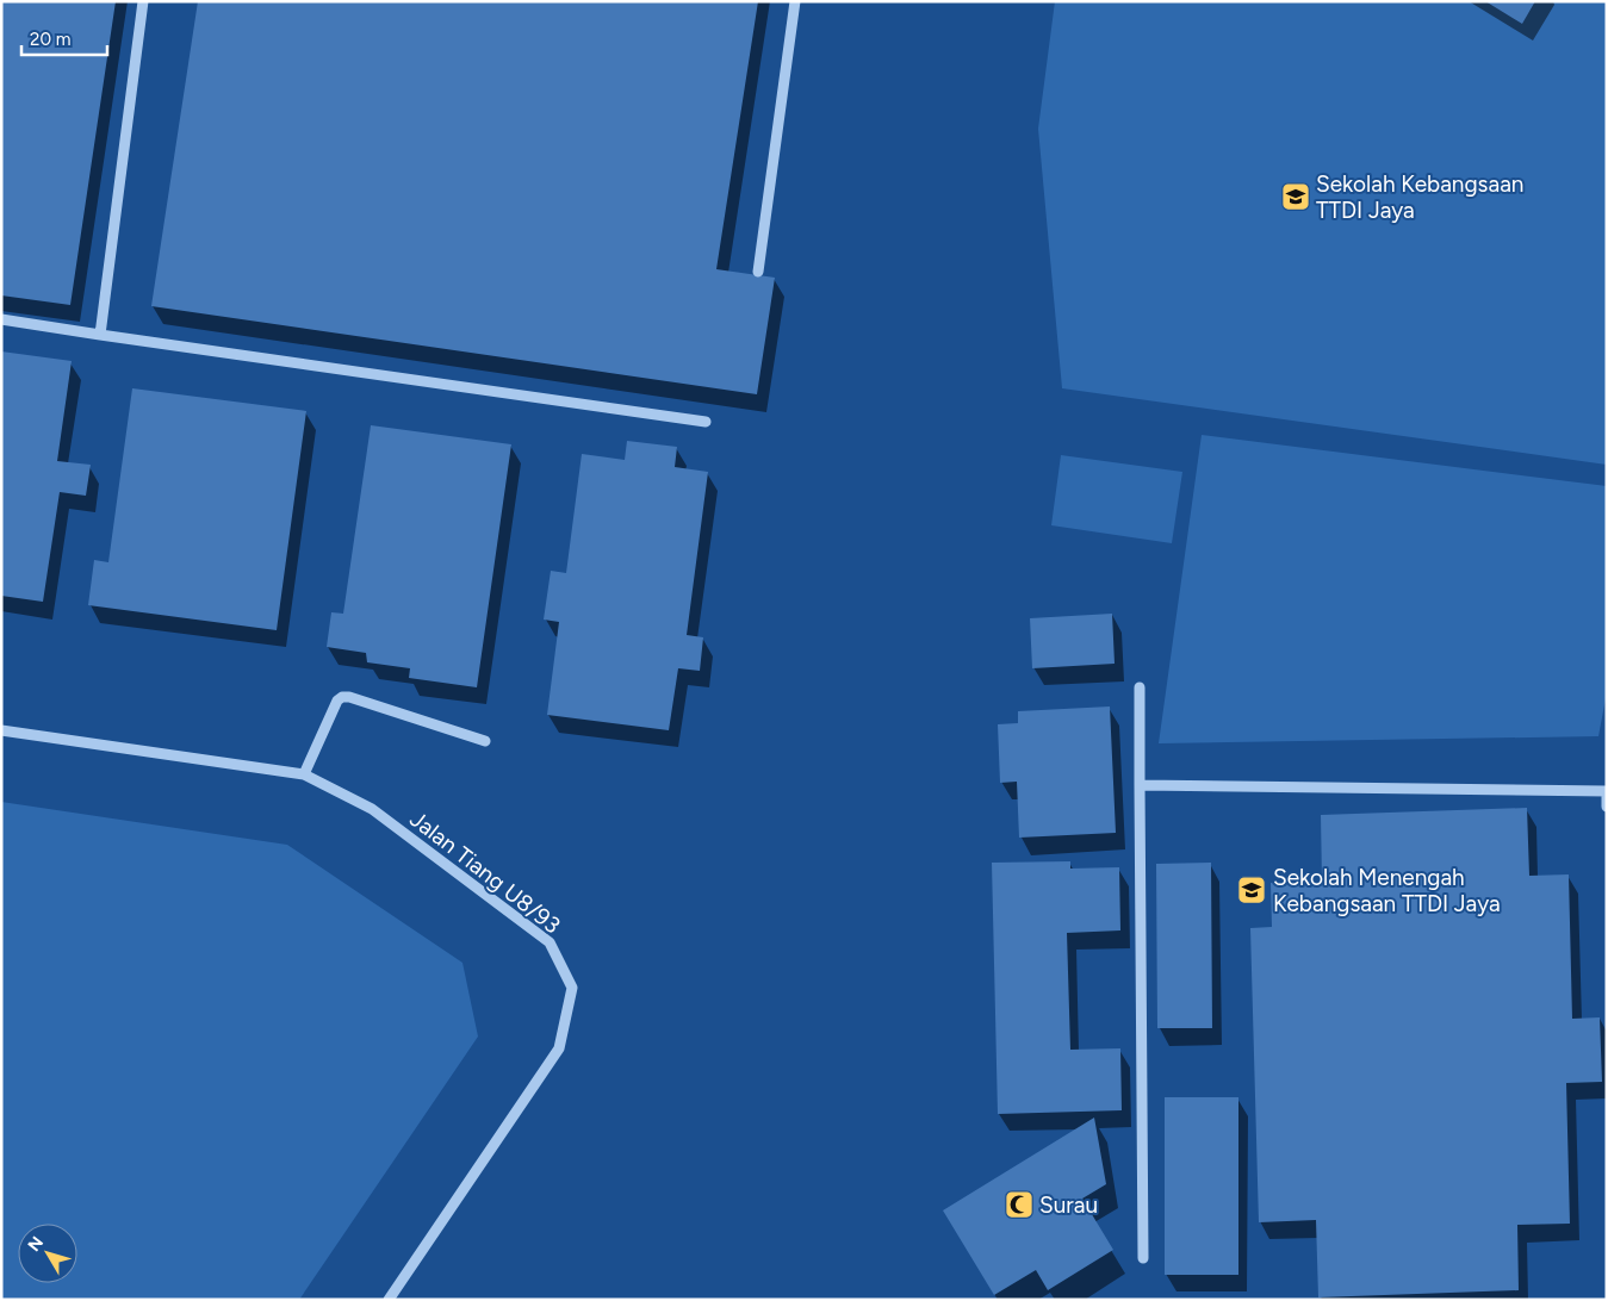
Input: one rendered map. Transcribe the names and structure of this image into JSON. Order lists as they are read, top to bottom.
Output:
{
  "streets": {
    "street": ["Jalan Tiang U8/93"]
  },
  "places": {
    "school or university": ["Sekolah Kebangsaan TTDI Jaya", "Sekolah Menengah Kebangsaan TTDI Jaya"],
    "mosque": ["Surau"]
  },
  "scale_bar": "20 m",
  "north": "top left"
}
